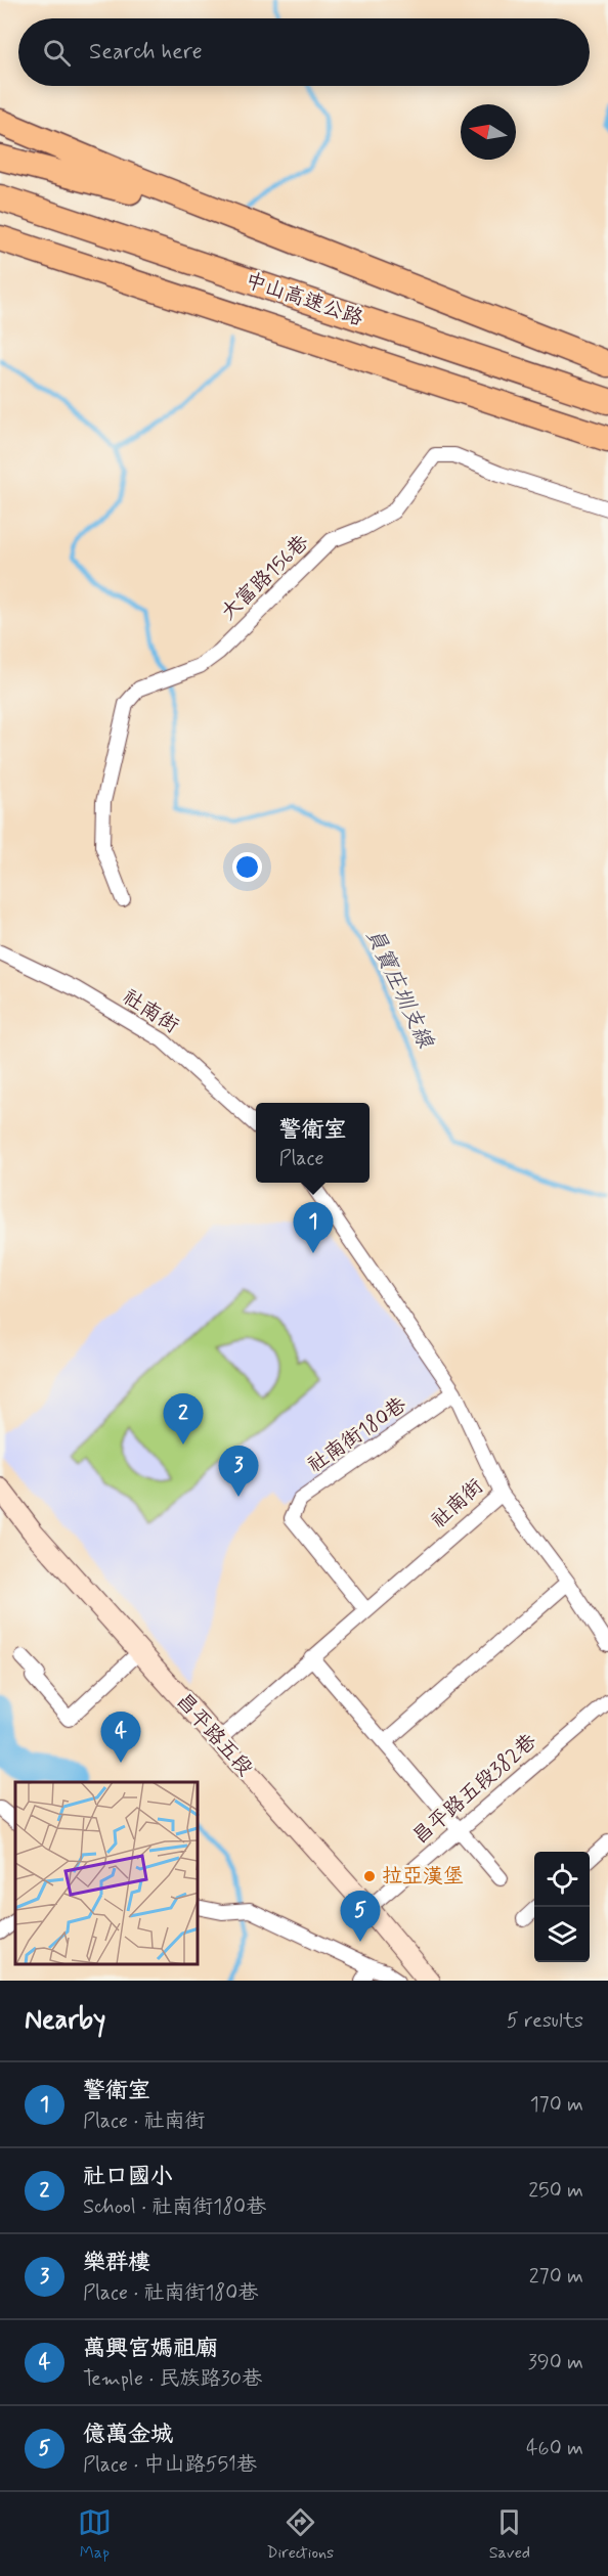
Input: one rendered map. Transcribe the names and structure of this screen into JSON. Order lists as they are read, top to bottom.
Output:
{
  "streets": {
    "highway": ["中山高速公路"],
    "street": [
      "大富路156巷",
      "社南街",
      "社南街180巷",
      "昌平路五段",
      "昌平路五段382巷"
    ]
  },
  "crossings": [
    ["社南街", "社南街180巷"],
    ["社南街", "昌平路五段"],
    ["昌平路五段", "昌平路五段382巷"]
  ],
  "water": ["員寶庄圳支線"],
  "places": ["拉亞漢堡"],
  "north": "left",
  "page": {
    "search": "Search here",
    "popup": ["警衛室", "Place"],
    "pins": [
      "1",
      "2",
      "3",
      "4",
      "5"
    ],
    "heading": ["Nearby", "5 results"],
    "list": [
      {
        "mark": "1",
        "name": "警衛室",
        "note": "Place · 社南街",
        "value": "170 m"
      },
      {
        "mark": "2",
        "name": "社口國小",
        "note": "School · 社南街180巷",
        "value": "250 m"
      },
      {
        "mark": "3",
        "name": "樂群樓",
        "note": "Place · 社南街180巷",
        "value": "270 m"
      },
      {
        "mark": "4",
        "name": "萬興宮媽祖廟",
        "note": "Temple · 民族路30巷",
        "value": "390 m"
      },
      {
        "mark": "5",
        "name": "億萬金城",
        "note": "Place · 中山路551巷",
        "value": "460 m"
      }
    ],
    "nav": ["Map", "Directions", "Saved"]
  }
}
